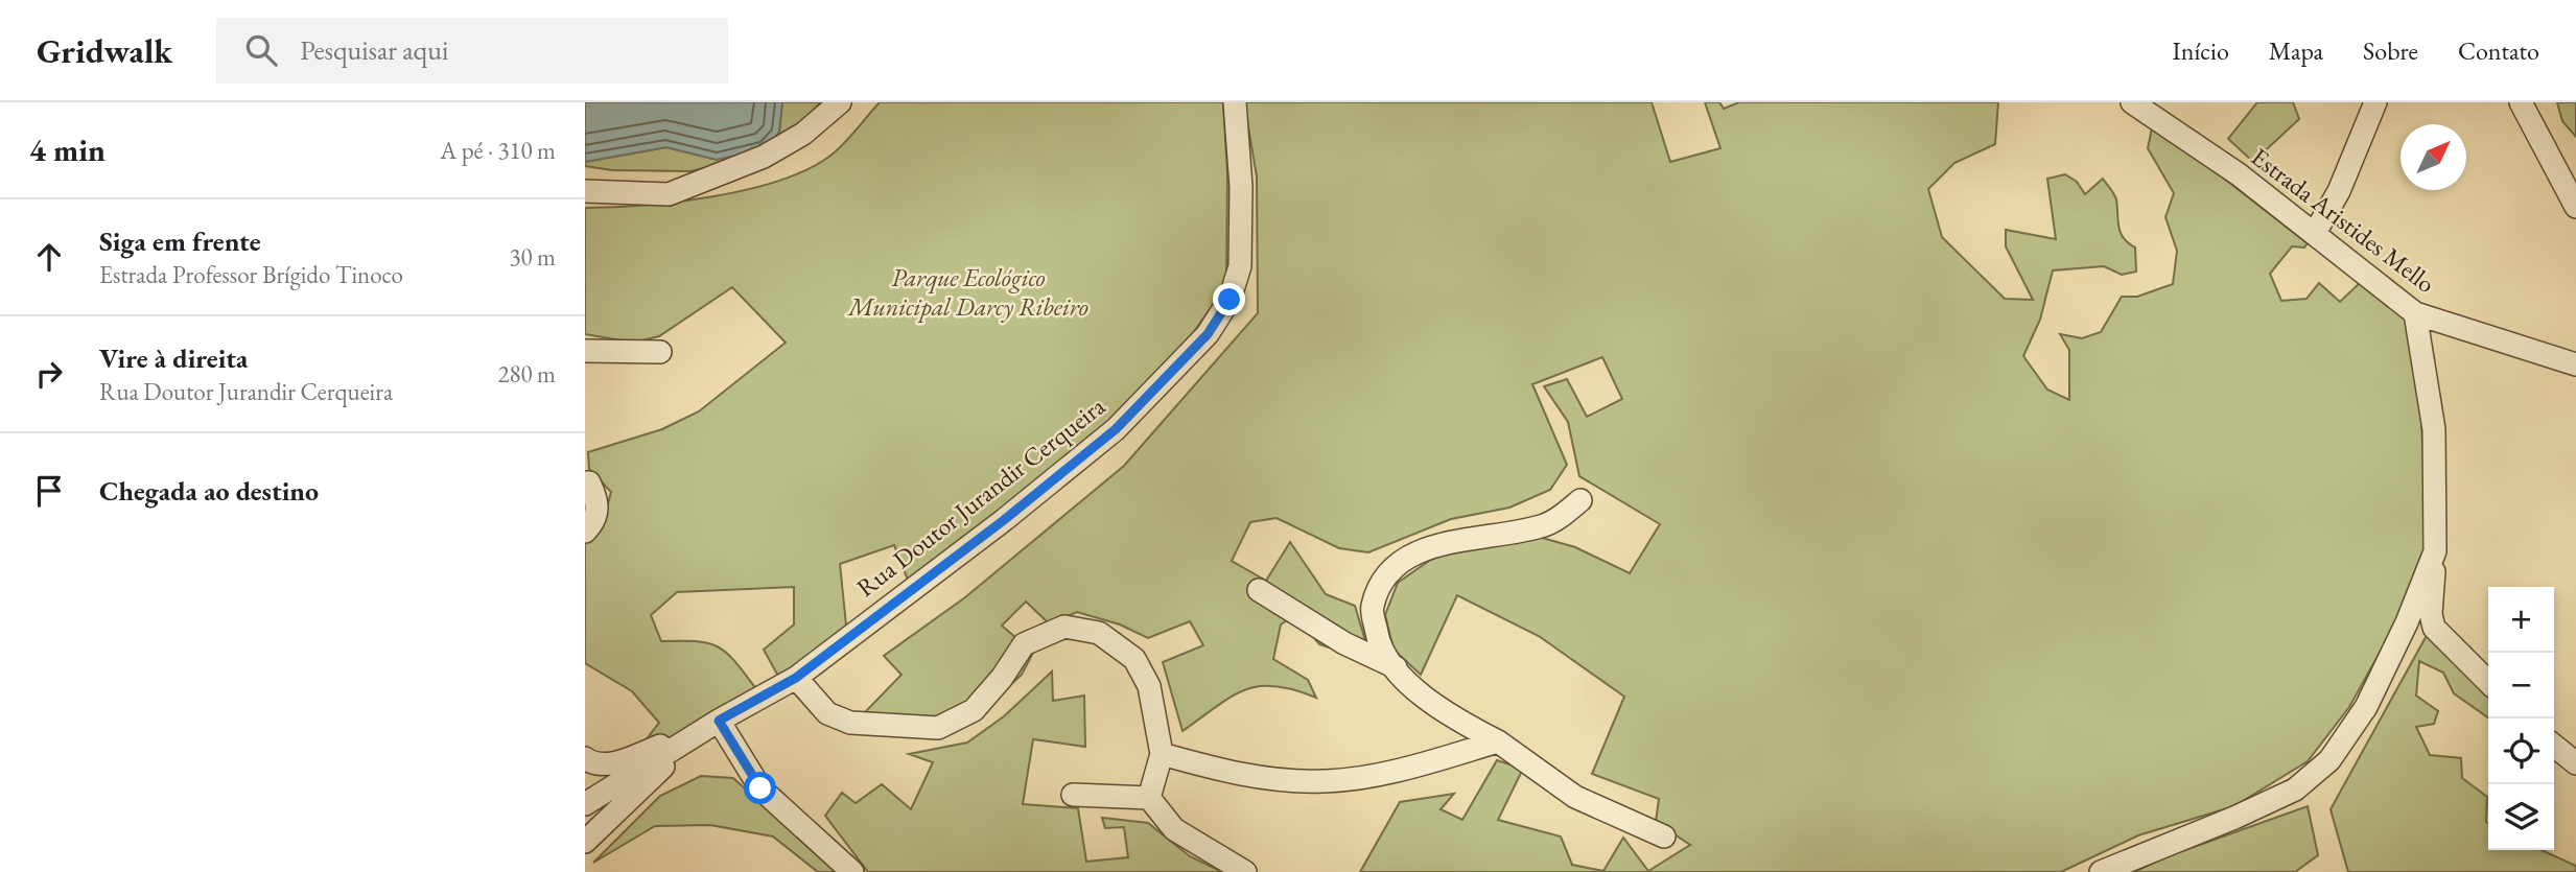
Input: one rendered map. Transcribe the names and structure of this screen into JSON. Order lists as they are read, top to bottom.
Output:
{
  "streets": {
    "street": ["Estrada Aristides Mello", "Rua Doutor Jurandir Cerqueira"]
  },
  "parks": ["Parque Ecológico Municipal Darcy Ribeiro"],
  "north": "top right",
  "page": {
    "header": "Gridwalk",
    "search": "Pesquisar aqui",
    "nav": [
      "Início",
      "Mapa",
      "Sobre",
      "Contato"
    ],
    "heading": ["4 min", "A pé · 310 m"],
    "list": [
      ["Siga em frente", "Estrada Professor Brígido Tinoco", "30 m"],
      ["Vire à direita", "Rua Doutor Jurandir Cerqueira", "280 m"],
      "Chegada ao destino"
    ],
    "map_buttons": ["+", "−"]
  }
}
